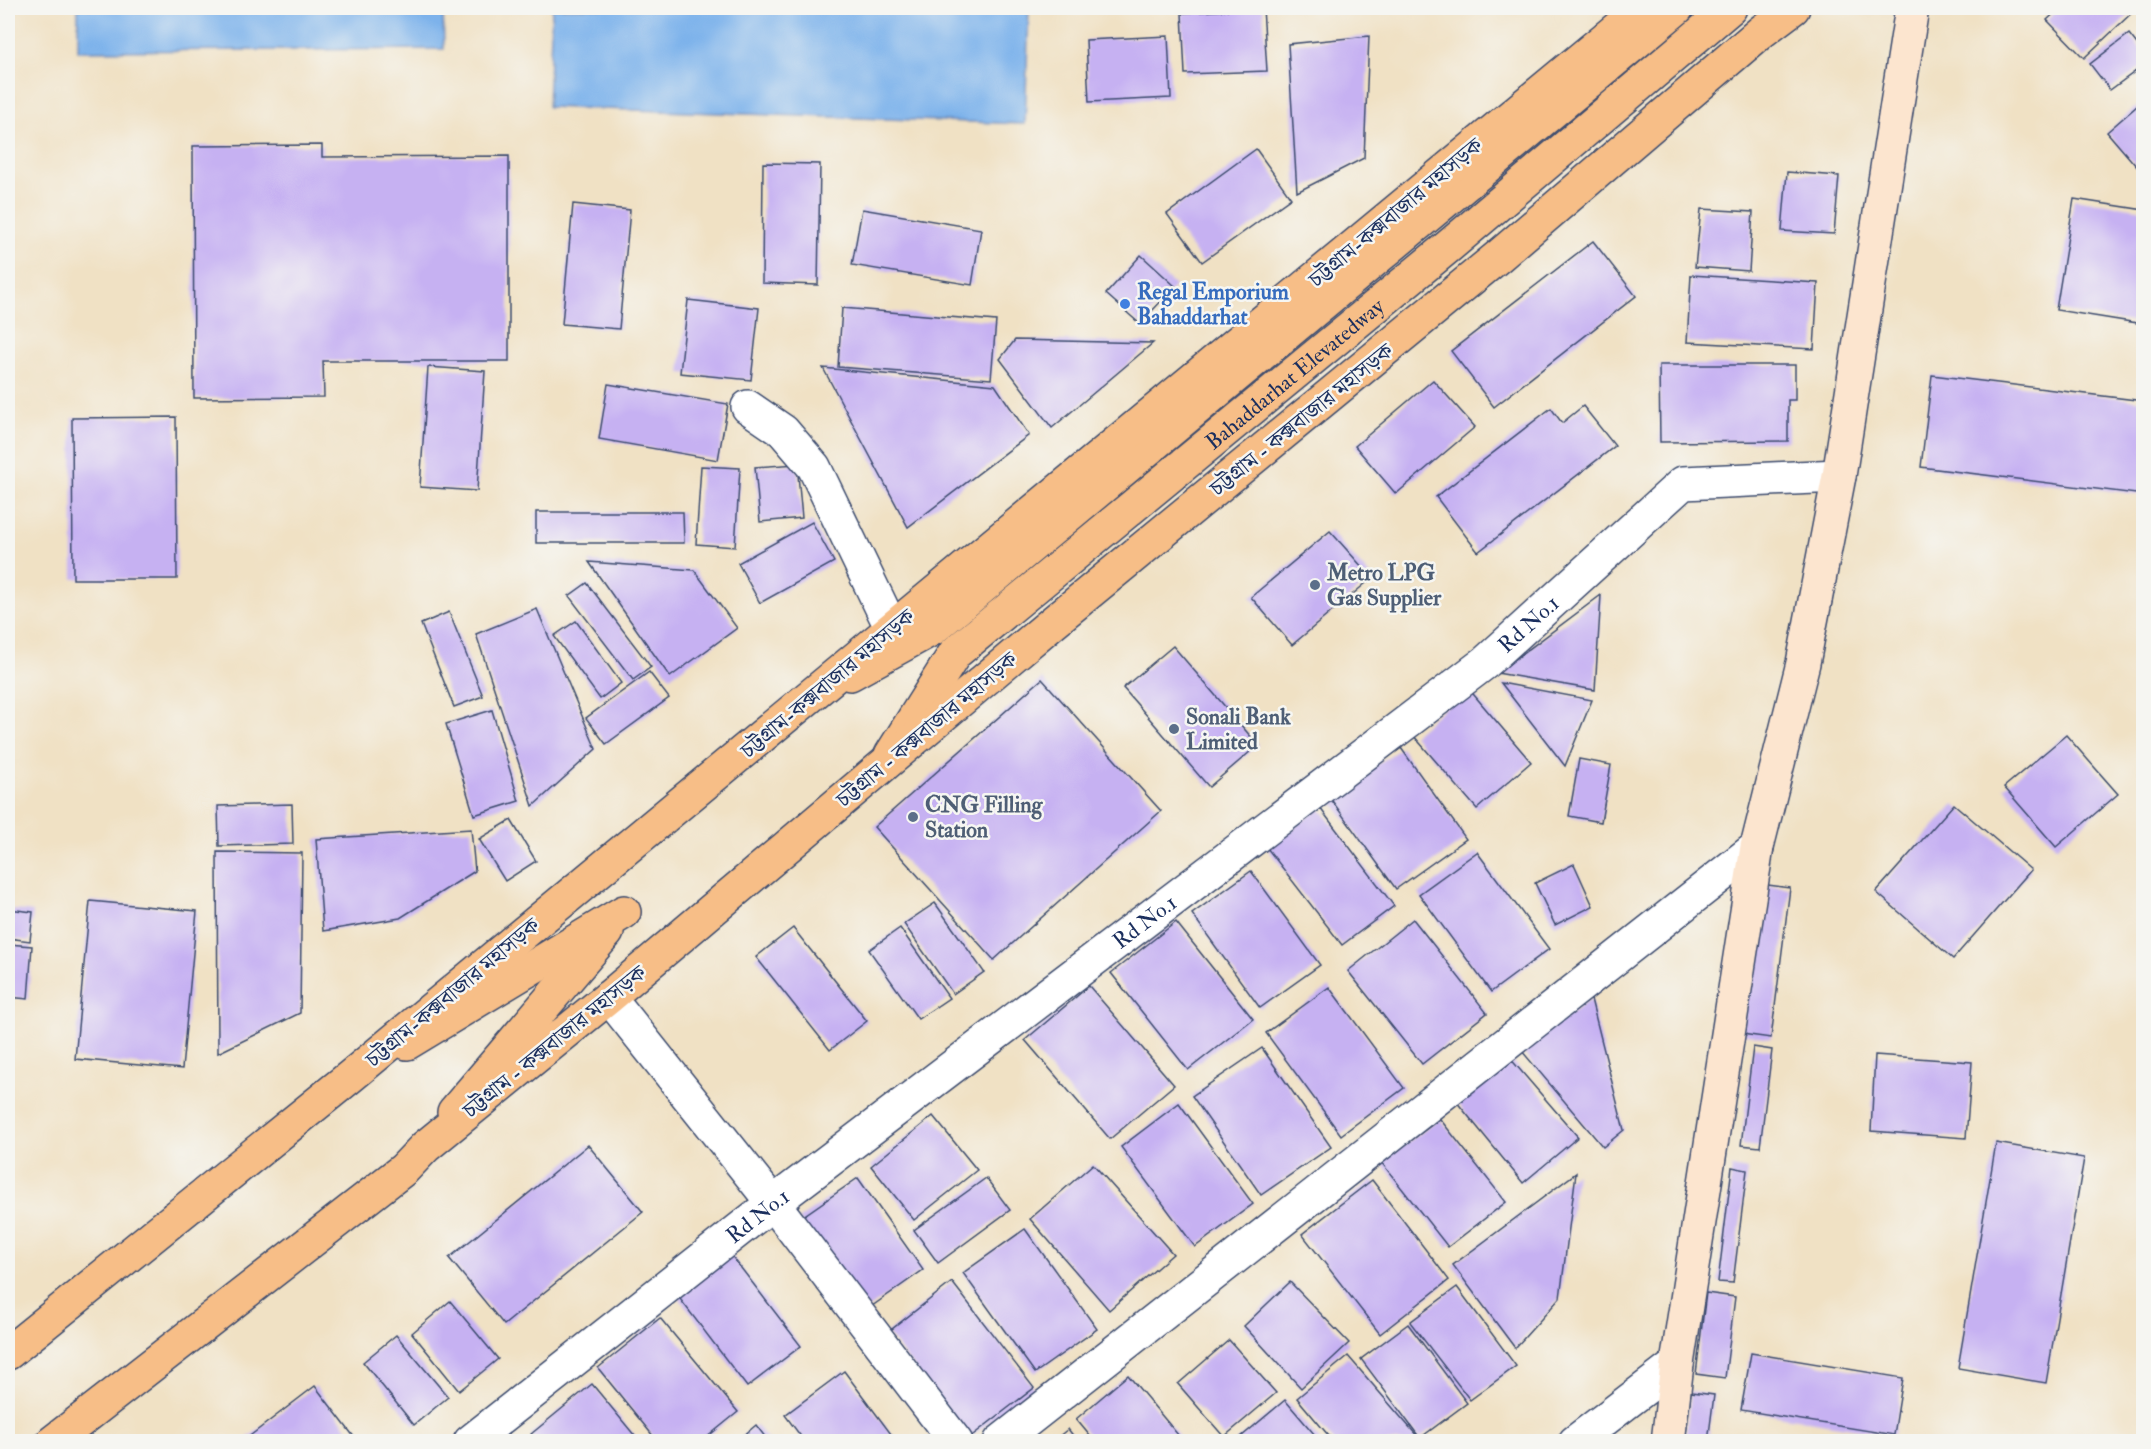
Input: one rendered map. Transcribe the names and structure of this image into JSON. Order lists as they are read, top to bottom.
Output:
{
  "streets": {
    "main road": ["চট্টগ্রাম-কক্সবাজার মহাসড়ক", "Bahaddarhat Elevatedway", "চট্টগ্রাম - কক্সবাজার মহাসড়ক"],
    "street": ["Rd No.1"]
  },
  "crossings": [
    ["চট্টগ্রাম-কক্সবাজার মহাসড়ক", "Bahaddarhat Elevatedway"],
    ["Bahaddarhat Elevatedway", "চট্টগ্রাম - কক্সবাজার মহাসড়ক"]
  ],
  "places": [
    "Regal Emporium Bahaddarhat",
    "Metro LPG Gas Supplier",
    "Sonali Bank Limited",
    "CNG Filling Station"
  ]
}
